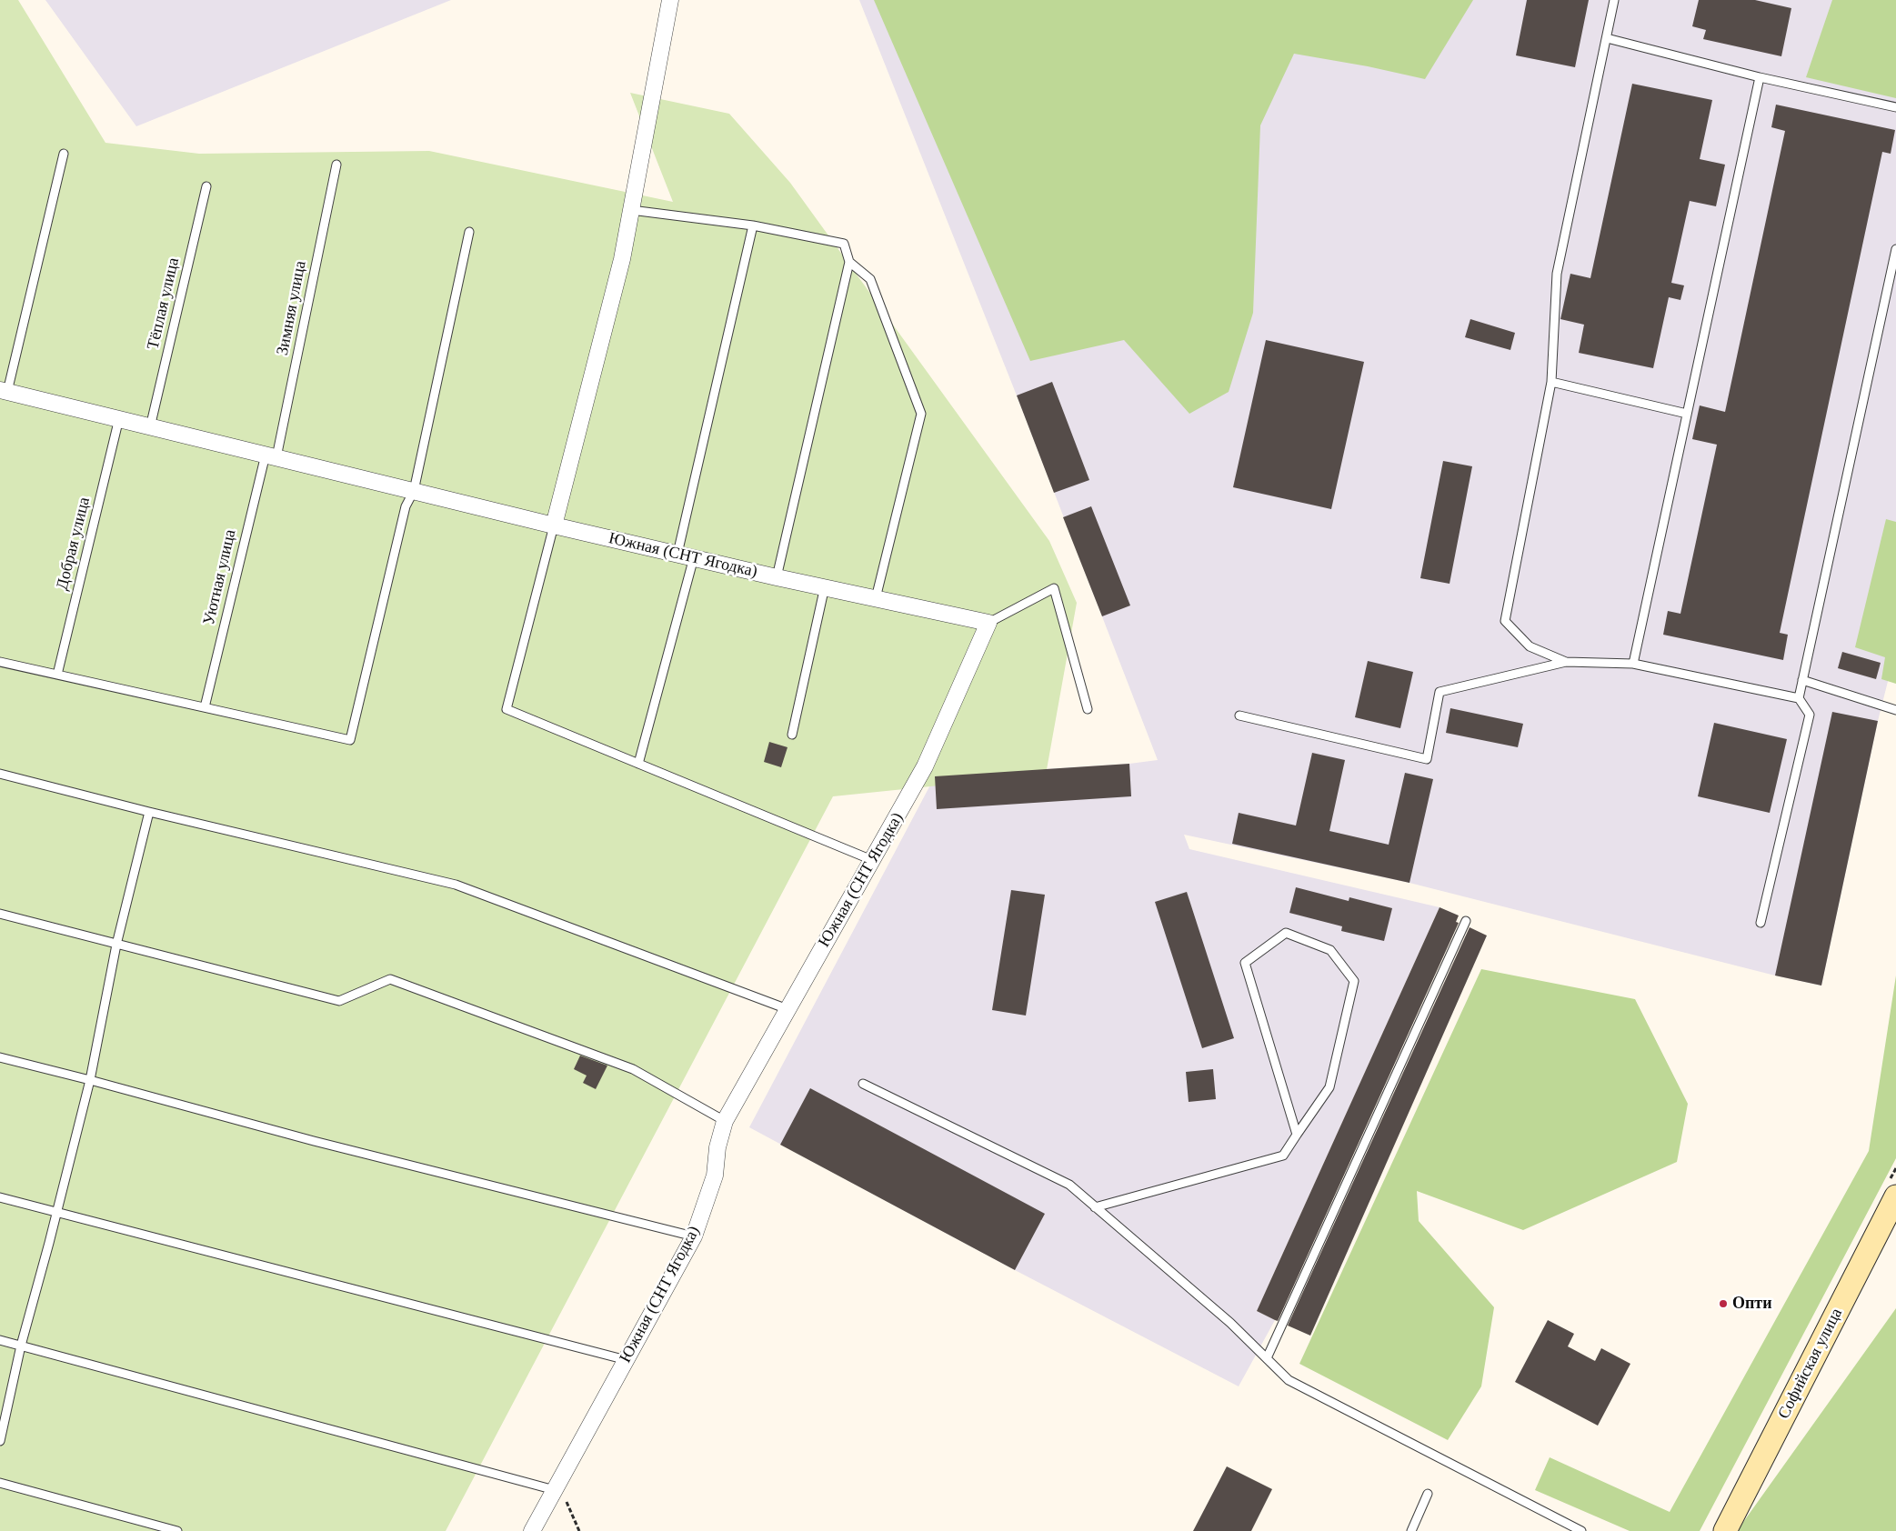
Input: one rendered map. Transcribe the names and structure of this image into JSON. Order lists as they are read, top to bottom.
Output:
{
  "streets": {
    "main road": ["Софийская улица"],
    "street": ["Южная (СНТ Ягодка)"],
    "lane": [
      "Тёплая улица",
      "Зимняя улица",
      "Добрая улица",
      "Уютная улица"
    ]
  },
  "crossings": [
    ["Тёплая улица", "Южная (СНТ Ягодка)"],
    ["Зимняя улица", "Южная (СНТ Ягодка)"],
    ["Зимняя улица", "Уютная улица"],
    ["Добрая улица", "Южная (СНТ Ягодка)"],
    ["Южная (СНТ Ягодка)", "Уютная улица"]
  ],
  "places": ["Опти"]
}
